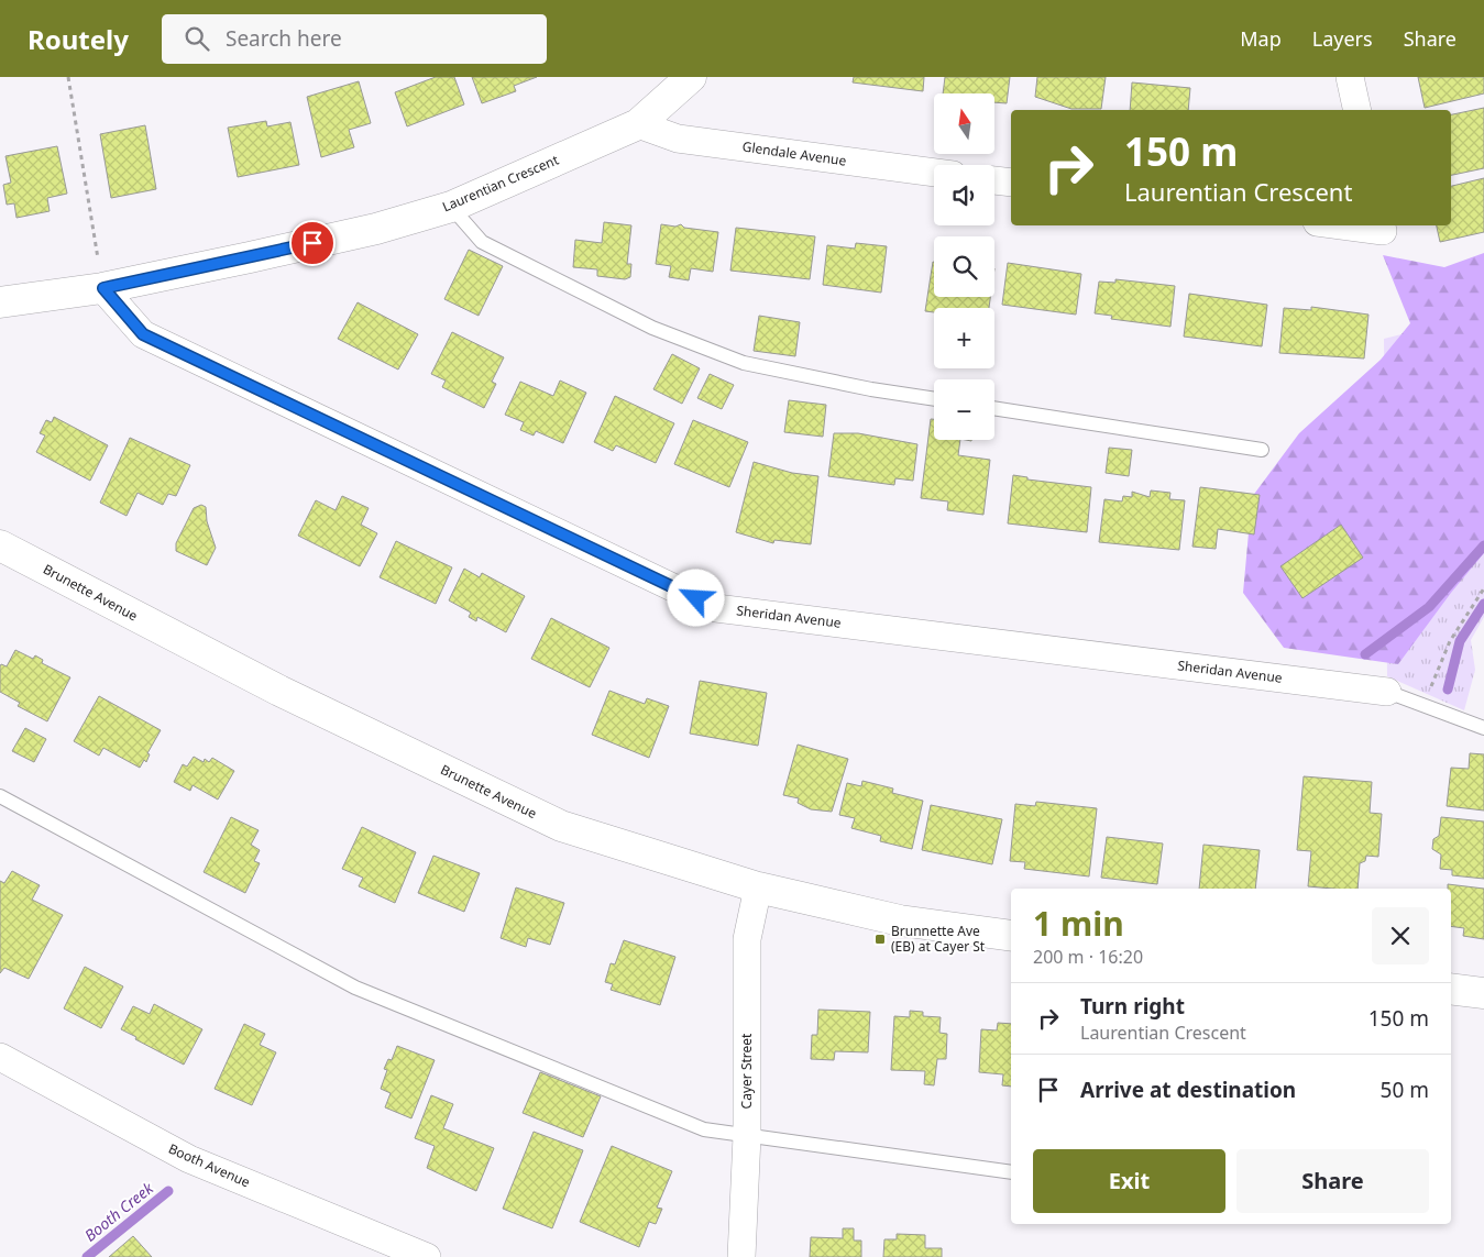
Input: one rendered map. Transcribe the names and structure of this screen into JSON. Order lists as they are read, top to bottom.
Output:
{
  "streets": {
    "main road": ["Laurentian Crescent", "Brunette Avenue"],
    "street": [
      "Glendale Avenue",
      "Sheridan Avenue",
      "Cayer Street",
      "Booth Avenue"
    ]
  },
  "crossings": [
    ["Glendale Avenue", "Laurentian Crescent"],
    ["Laurentian Crescent", "Sheridan Avenue"],
    ["Brunette Avenue", "Cayer Street"]
  ],
  "water": ["Booth Creek"],
  "places": {
    "transit": ["Brunnette Ave (EB) at Cayer St"]
  },
  "north": "top",
  "page": {
    "header": "Routely",
    "search": "Search here",
    "nav": ["Map", "Layers", "Share"],
    "map_buttons": ["+", "−"],
    "turn": ["150 m", "Laurentian Crescent"],
    "heading": ["1 min", "200 m · 16:20"],
    "list": [
      {
        "name": "Turn right",
        "note": "Laurentian Crescent",
        "value": "150 m"
      },
      {
        "name": "Arrive at destination",
        "value": "50 m"
      }
    ],
    "buttons": ["Exit", "Share"]
  }
}
